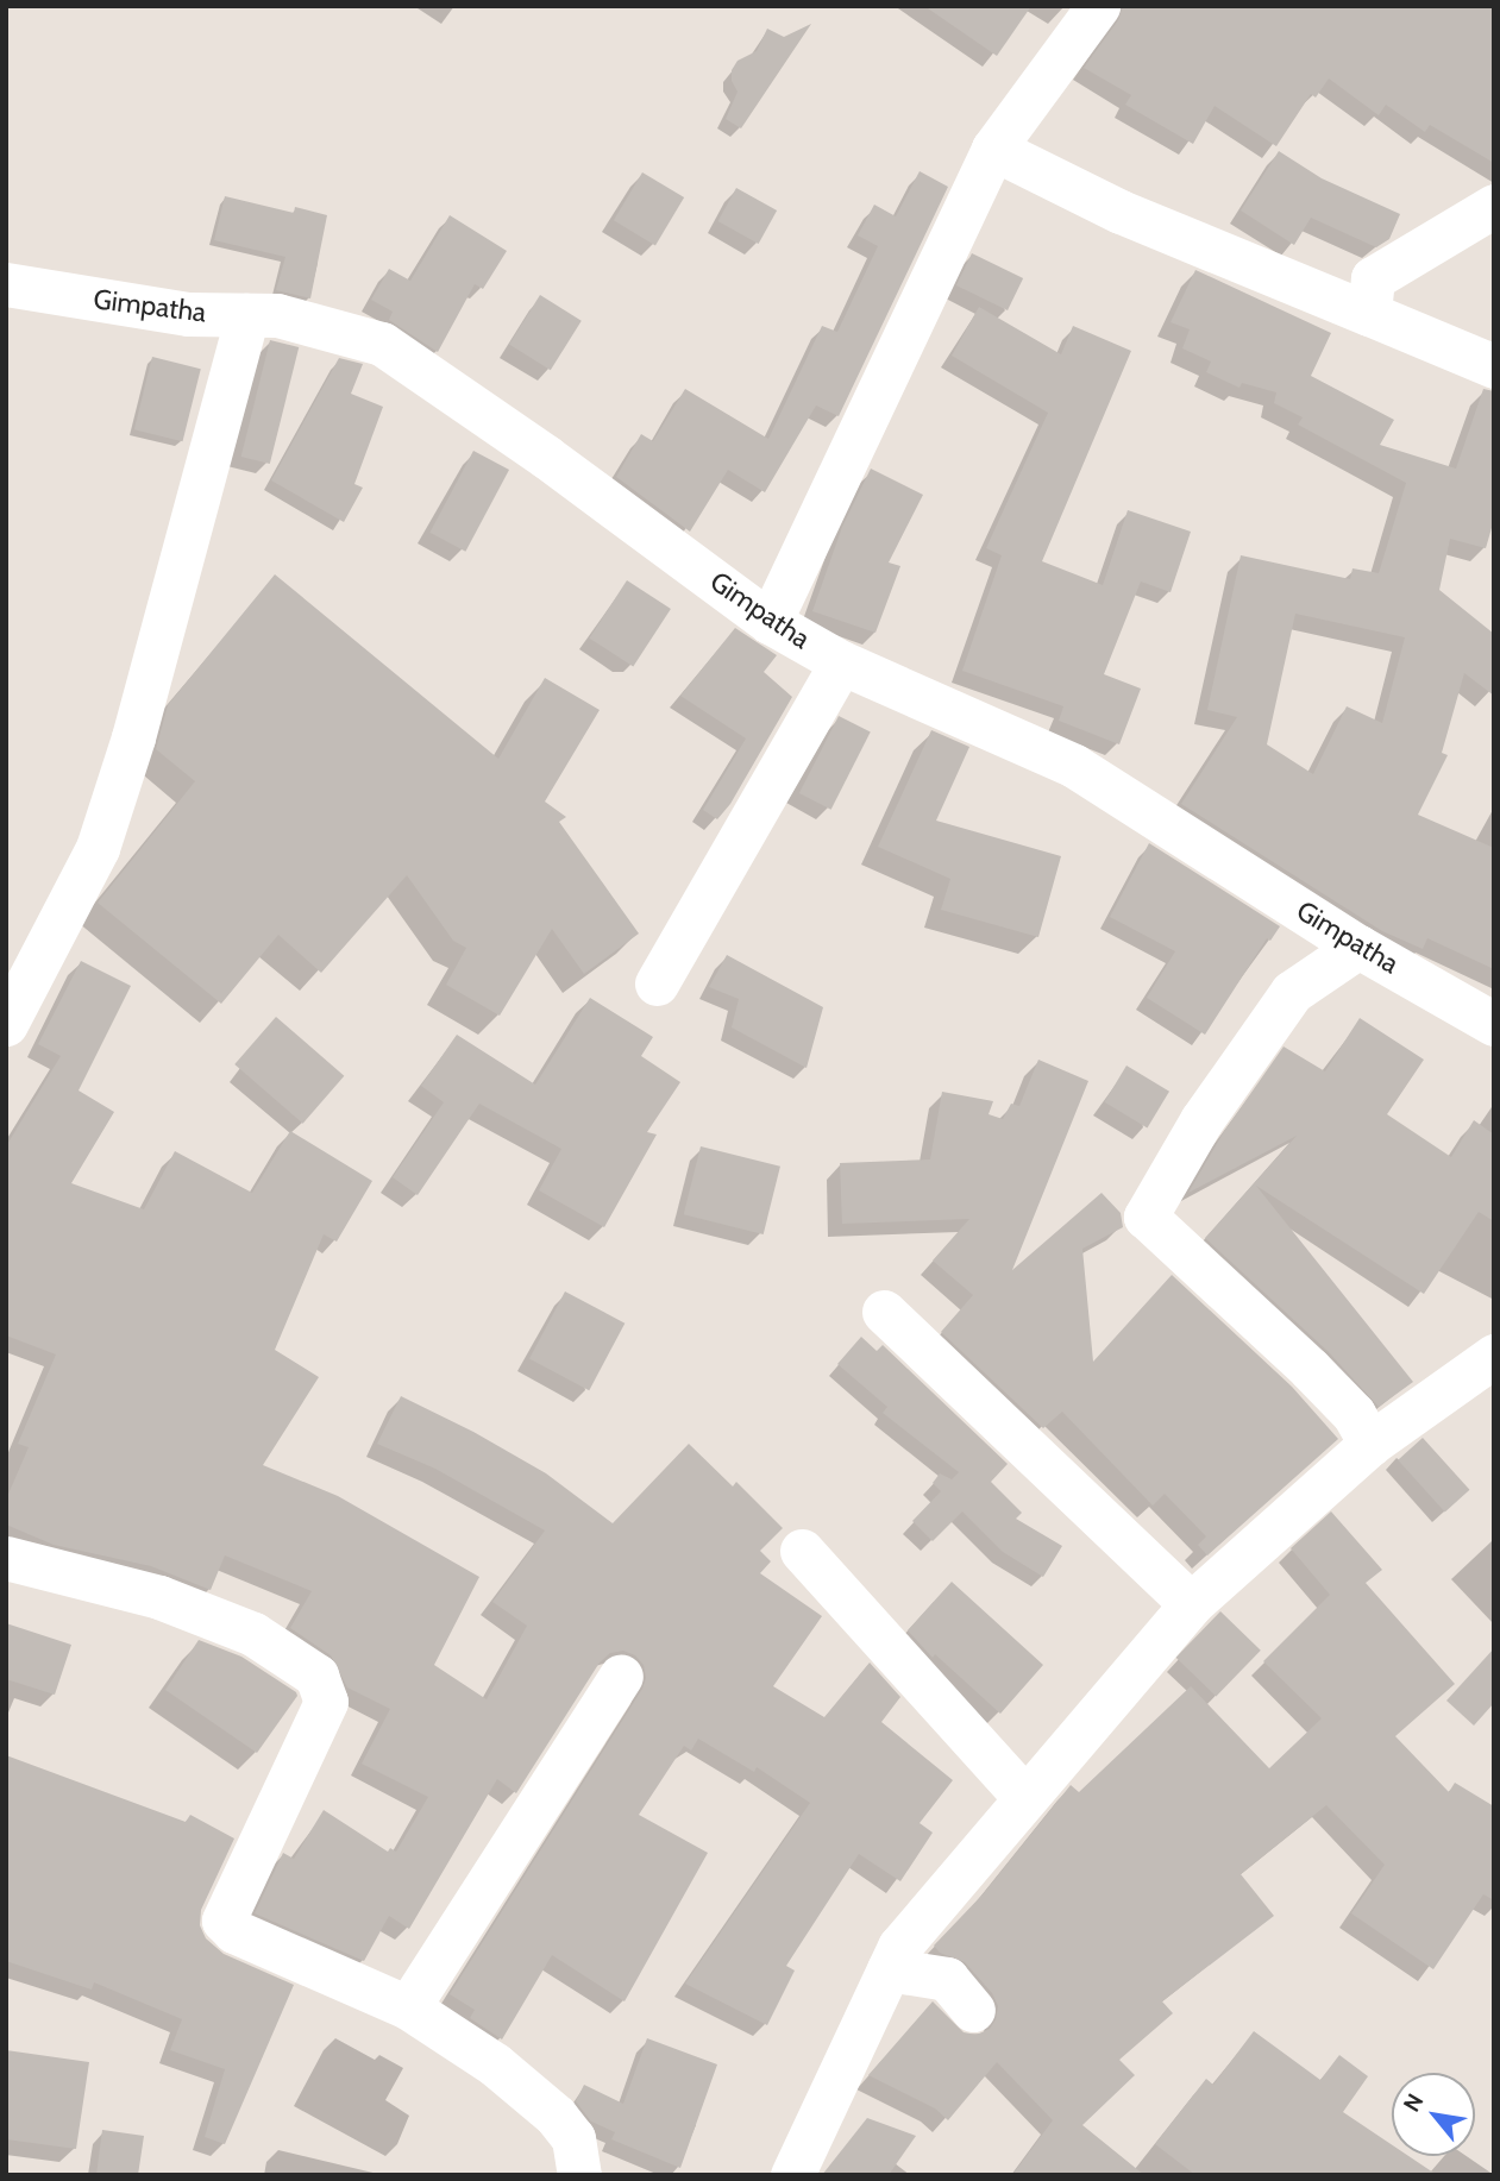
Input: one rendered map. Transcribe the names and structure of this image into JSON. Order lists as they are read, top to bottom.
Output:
{
  "streets": {
    "street": ["Gimpatha"]
  },
  "north": "top left"
}
